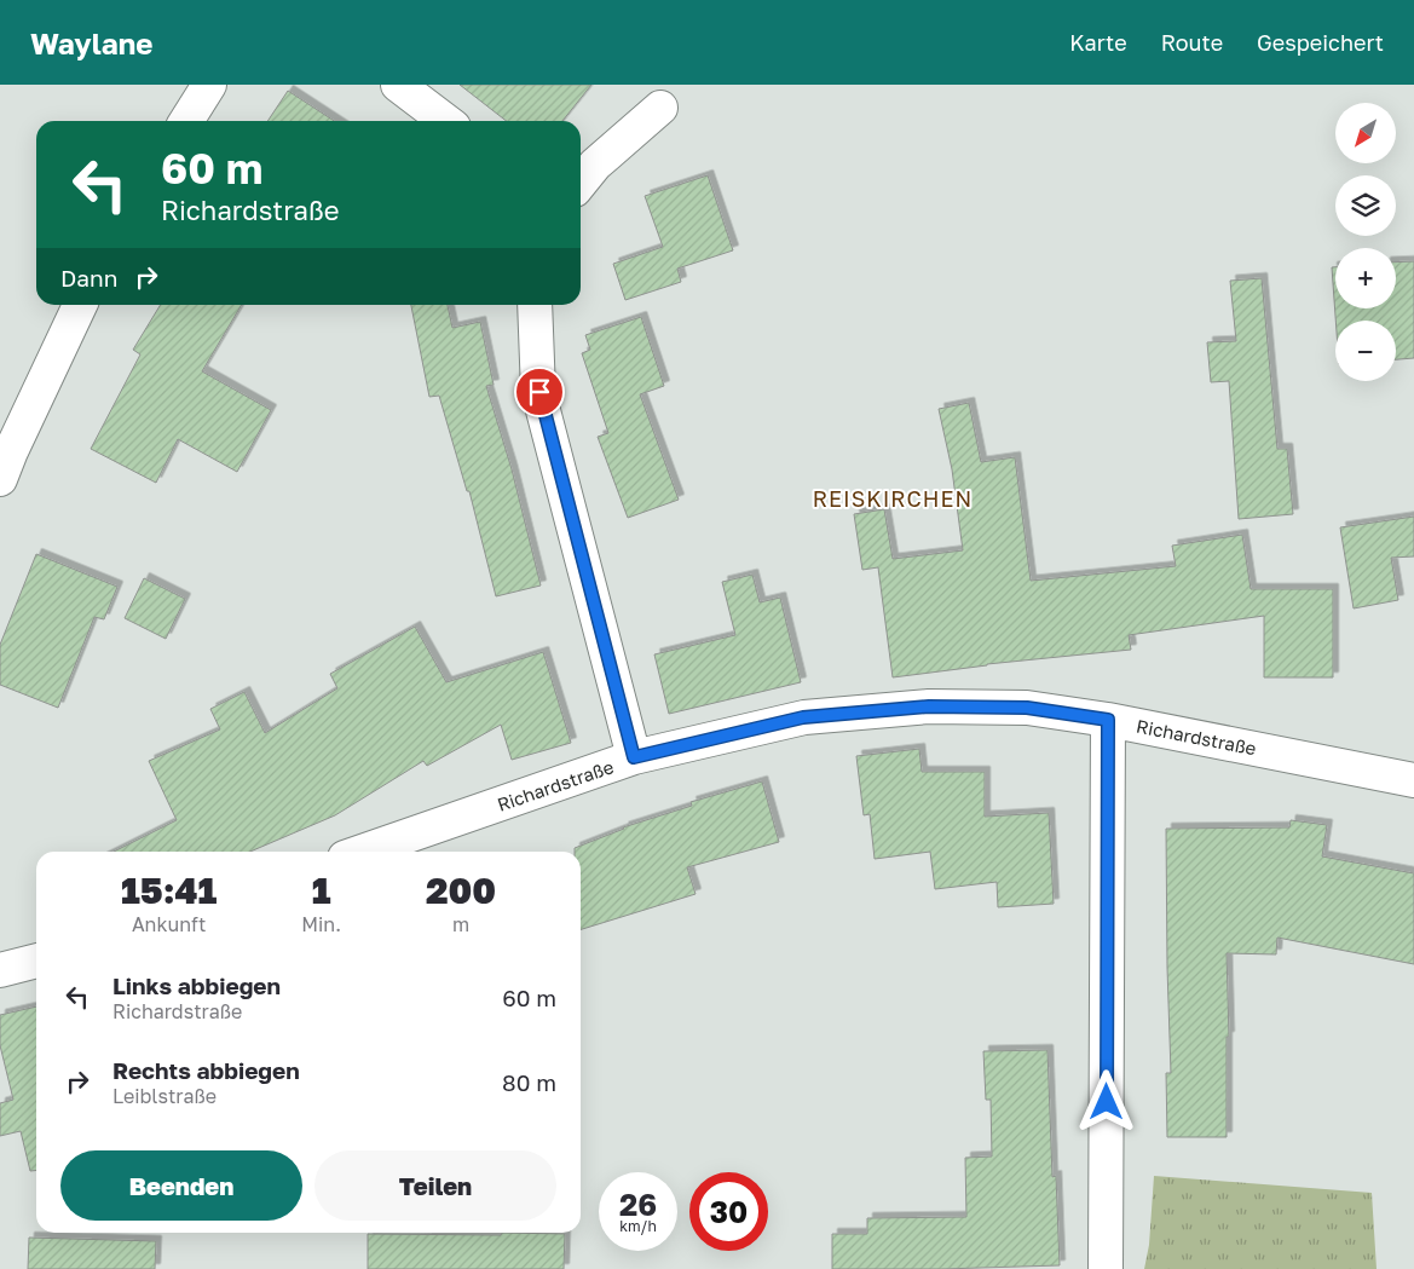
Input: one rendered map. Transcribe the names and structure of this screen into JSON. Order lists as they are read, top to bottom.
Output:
{
  "streets": {
    "street": ["Richardstraße"]
  },
  "districts": ["REISKIRCHEN"],
  "north": "bottom left",
  "page": {
    "header": "Waylane",
    "nav": ["Karte", "Route", "Gespeichert"],
    "map_buttons": ["+", "−"],
    "turn": ["60 m", "Richardstraße"],
    "then": "Dann",
    "eta": [
      "15:41",
      "Ankunft",
      "1",
      "Min.",
      "200",
      "m"
    ],
    "list": [
      {
        "name": "Links abbiegen",
        "note": "Richardstraße",
        "value": "60 m"
      },
      {
        "name": "Rechts abbiegen",
        "note": "Leiblstraße",
        "value": "80 m"
      }
    ],
    "buttons": ["Beenden", "Teilen"],
    "speed": "26 km/h",
    "limit": "30"
  }
}
